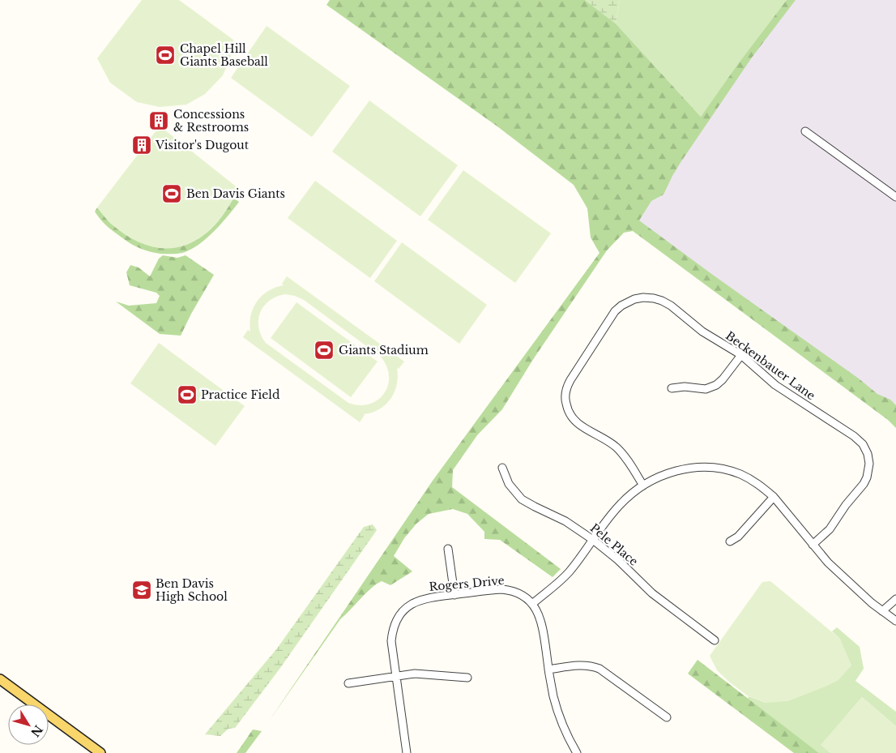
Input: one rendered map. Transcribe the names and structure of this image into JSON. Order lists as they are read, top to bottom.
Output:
{
  "streets": {
    "street": ["Beckenbauer Lane", "Pele Place", "Rogers Drive"]
  },
  "places": {
    "sports": [
      "Chapel Hill Giants Baseball",
      "Ben Davis Giants",
      "Giants Stadium",
      "Practice Field"
    ],
    "building": ["Concessions & Restrooms", "Visitor's Dugout"],
    "school or university": ["Ben Davis High School"]
  },
  "north": "bottom right"
}
